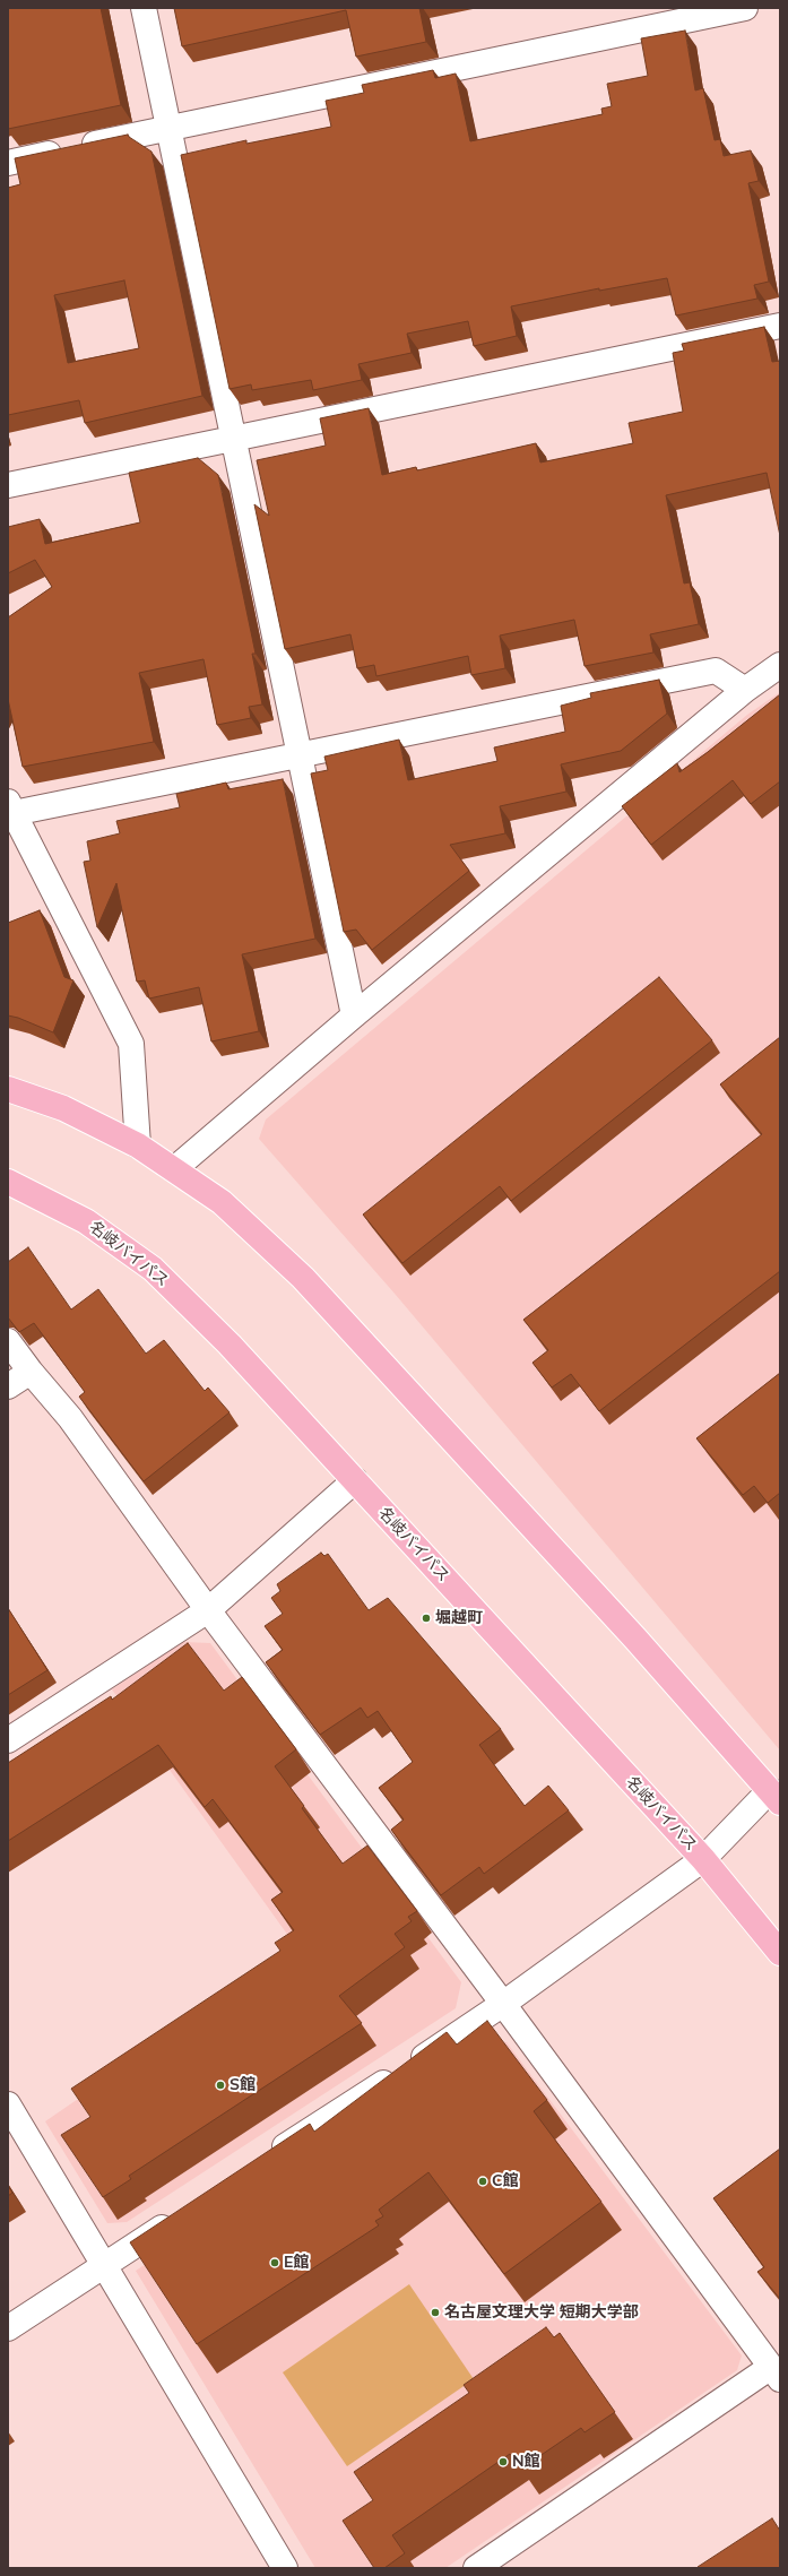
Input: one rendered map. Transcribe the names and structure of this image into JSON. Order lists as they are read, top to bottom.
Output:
{
  "streets": {
    "highway": ["名岐バイパス"]
  },
  "places": [
    "堀越町",
    "S館",
    "C館",
    "E館",
    "名古屋文理大学 短期大学部",
    "N館"
  ]
}
